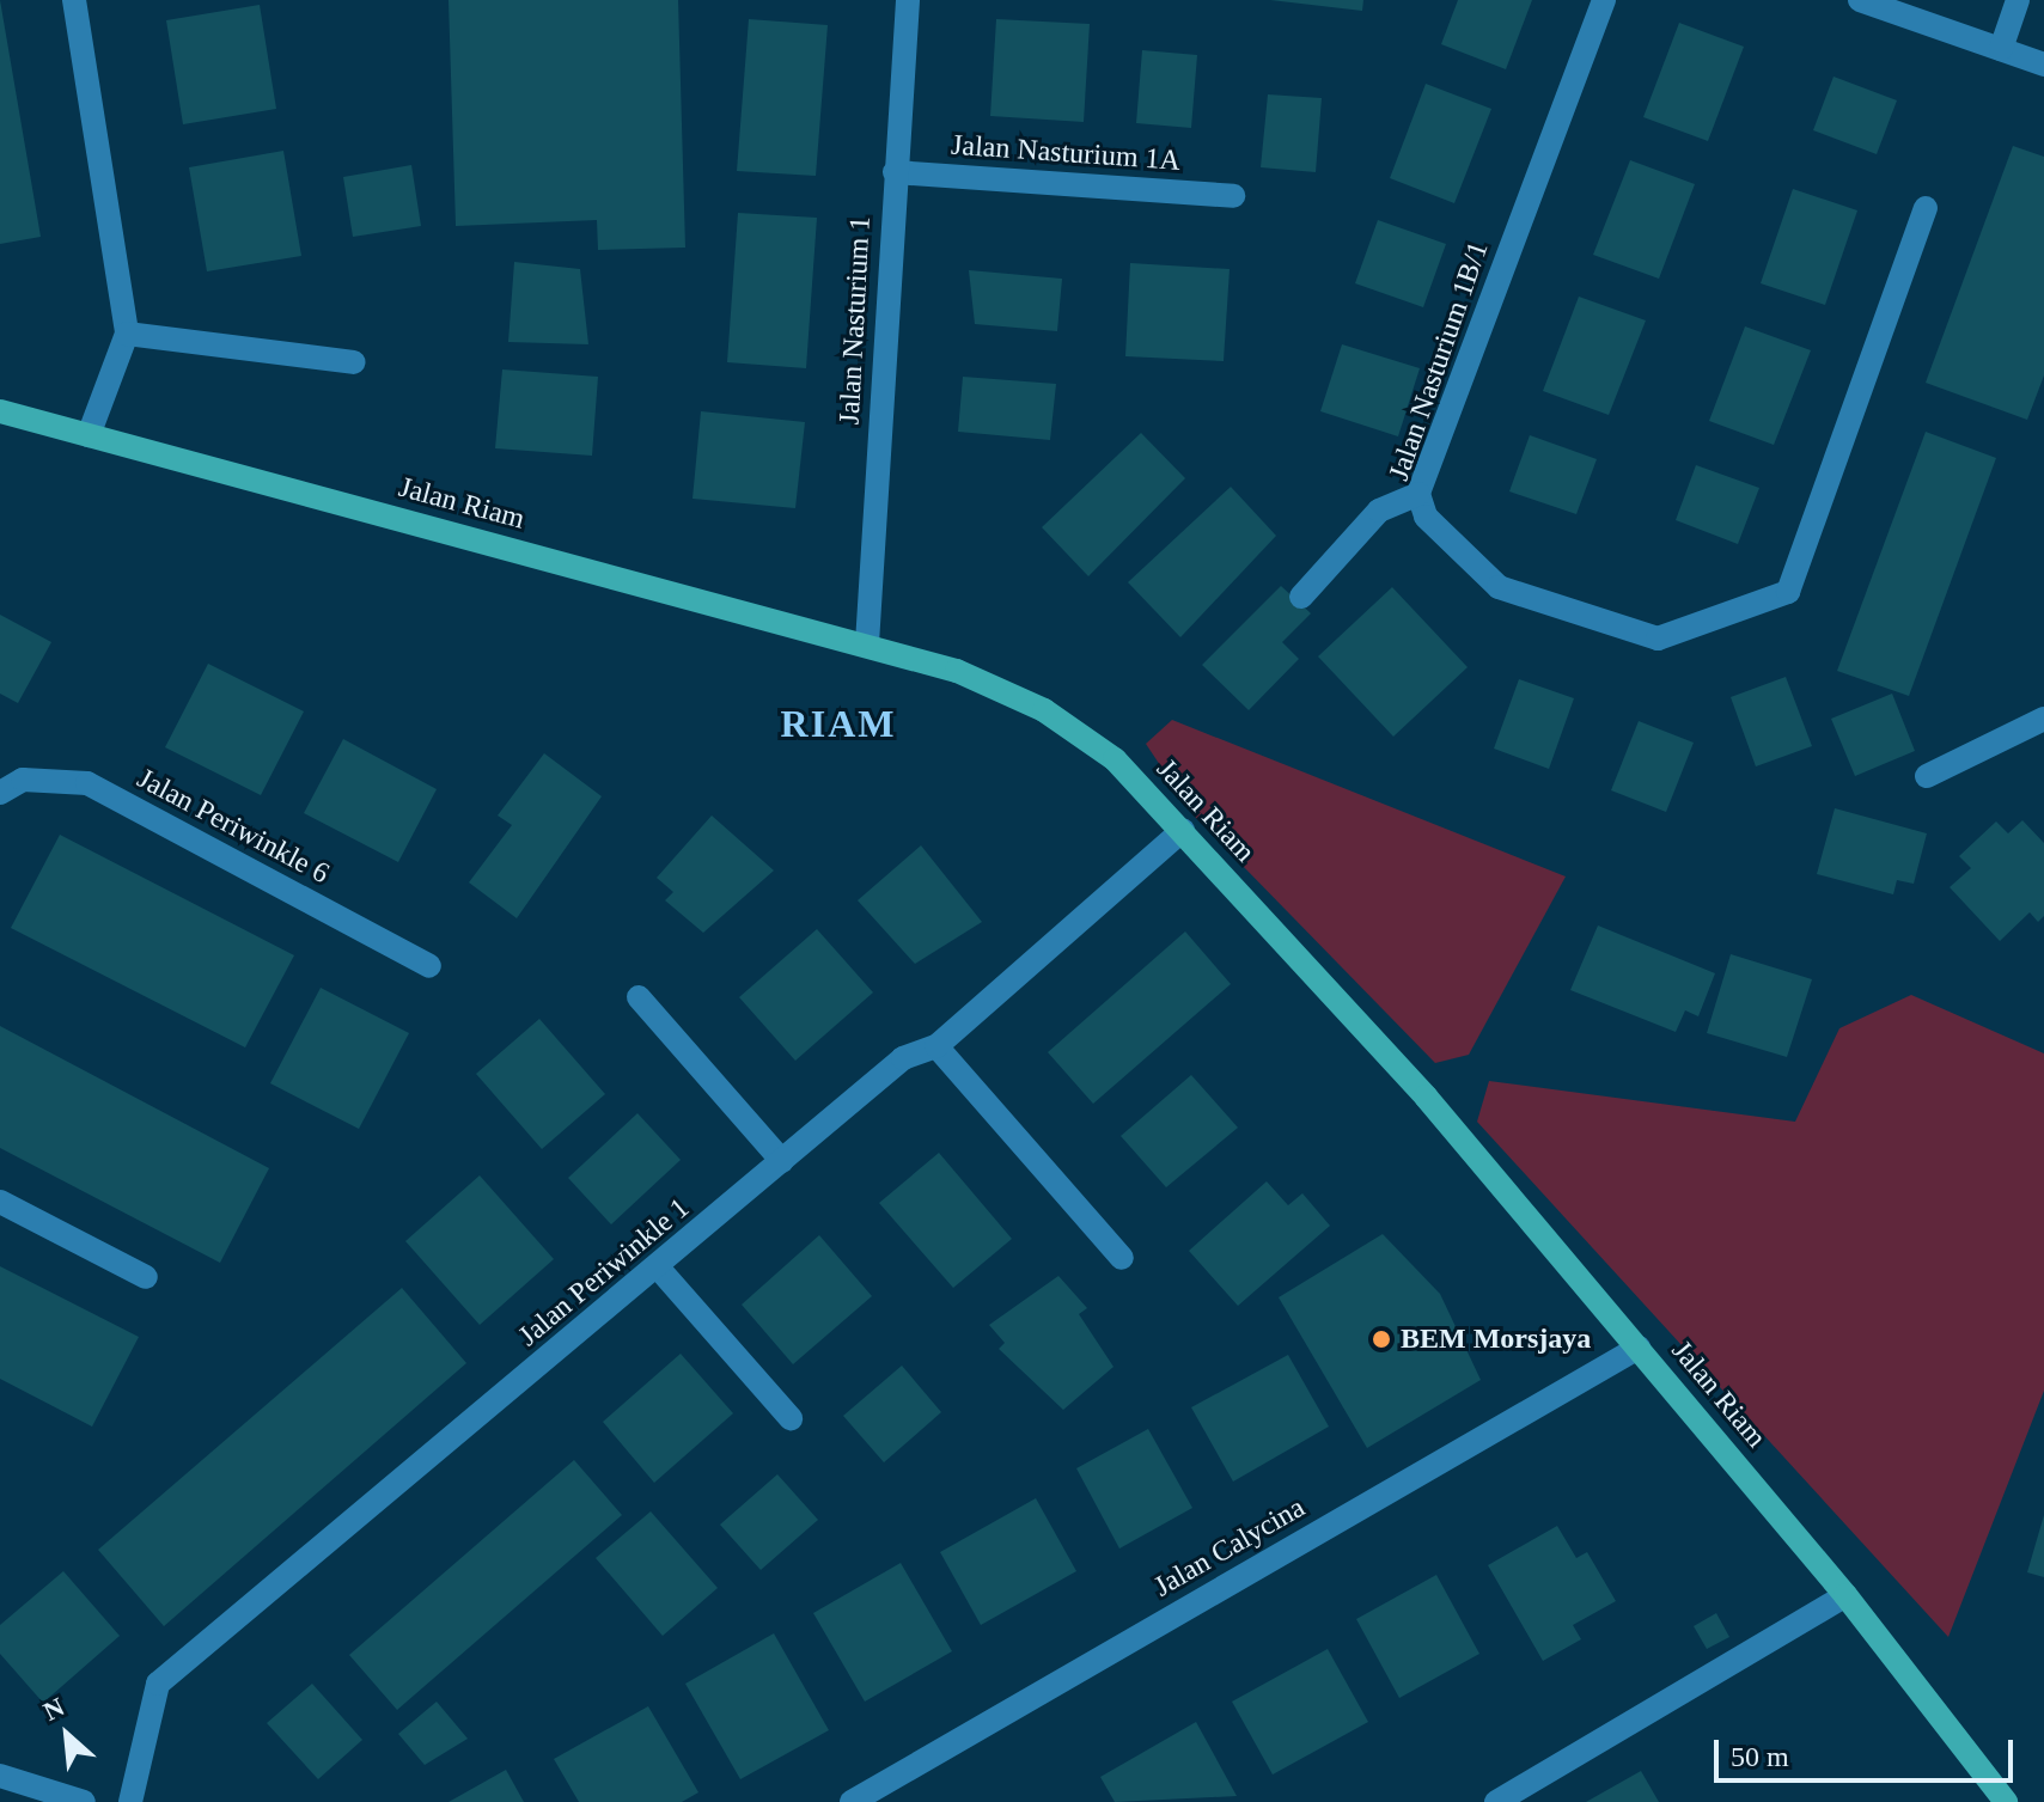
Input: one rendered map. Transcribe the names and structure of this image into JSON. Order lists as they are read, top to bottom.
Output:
{
  "streets": {
    "main road": ["Jalan Riam"],
    "street": [
      "Jalan Nasturium 1A",
      "Jalan Nasturium 1",
      "Jalan Nasturium 1B/1",
      "Jalan Periwinkle 6",
      "Jalan Periwinkle 1",
      "Jalan Calycina"
    ]
  },
  "crossings": [
    ["Jalan Nasturium 1A", "Jalan Nasturium 1"],
    ["Jalan Nasturium 1", "Jalan Riam"],
    ["Jalan Riam", "Jalan Periwinkle 1"],
    ["Jalan Riam", "Jalan Calycina"]
  ],
  "districts": ["RIAM"],
  "places": ["BEM Morsjaya"],
  "scale_bar": "50 m",
  "north": "top left"
}
